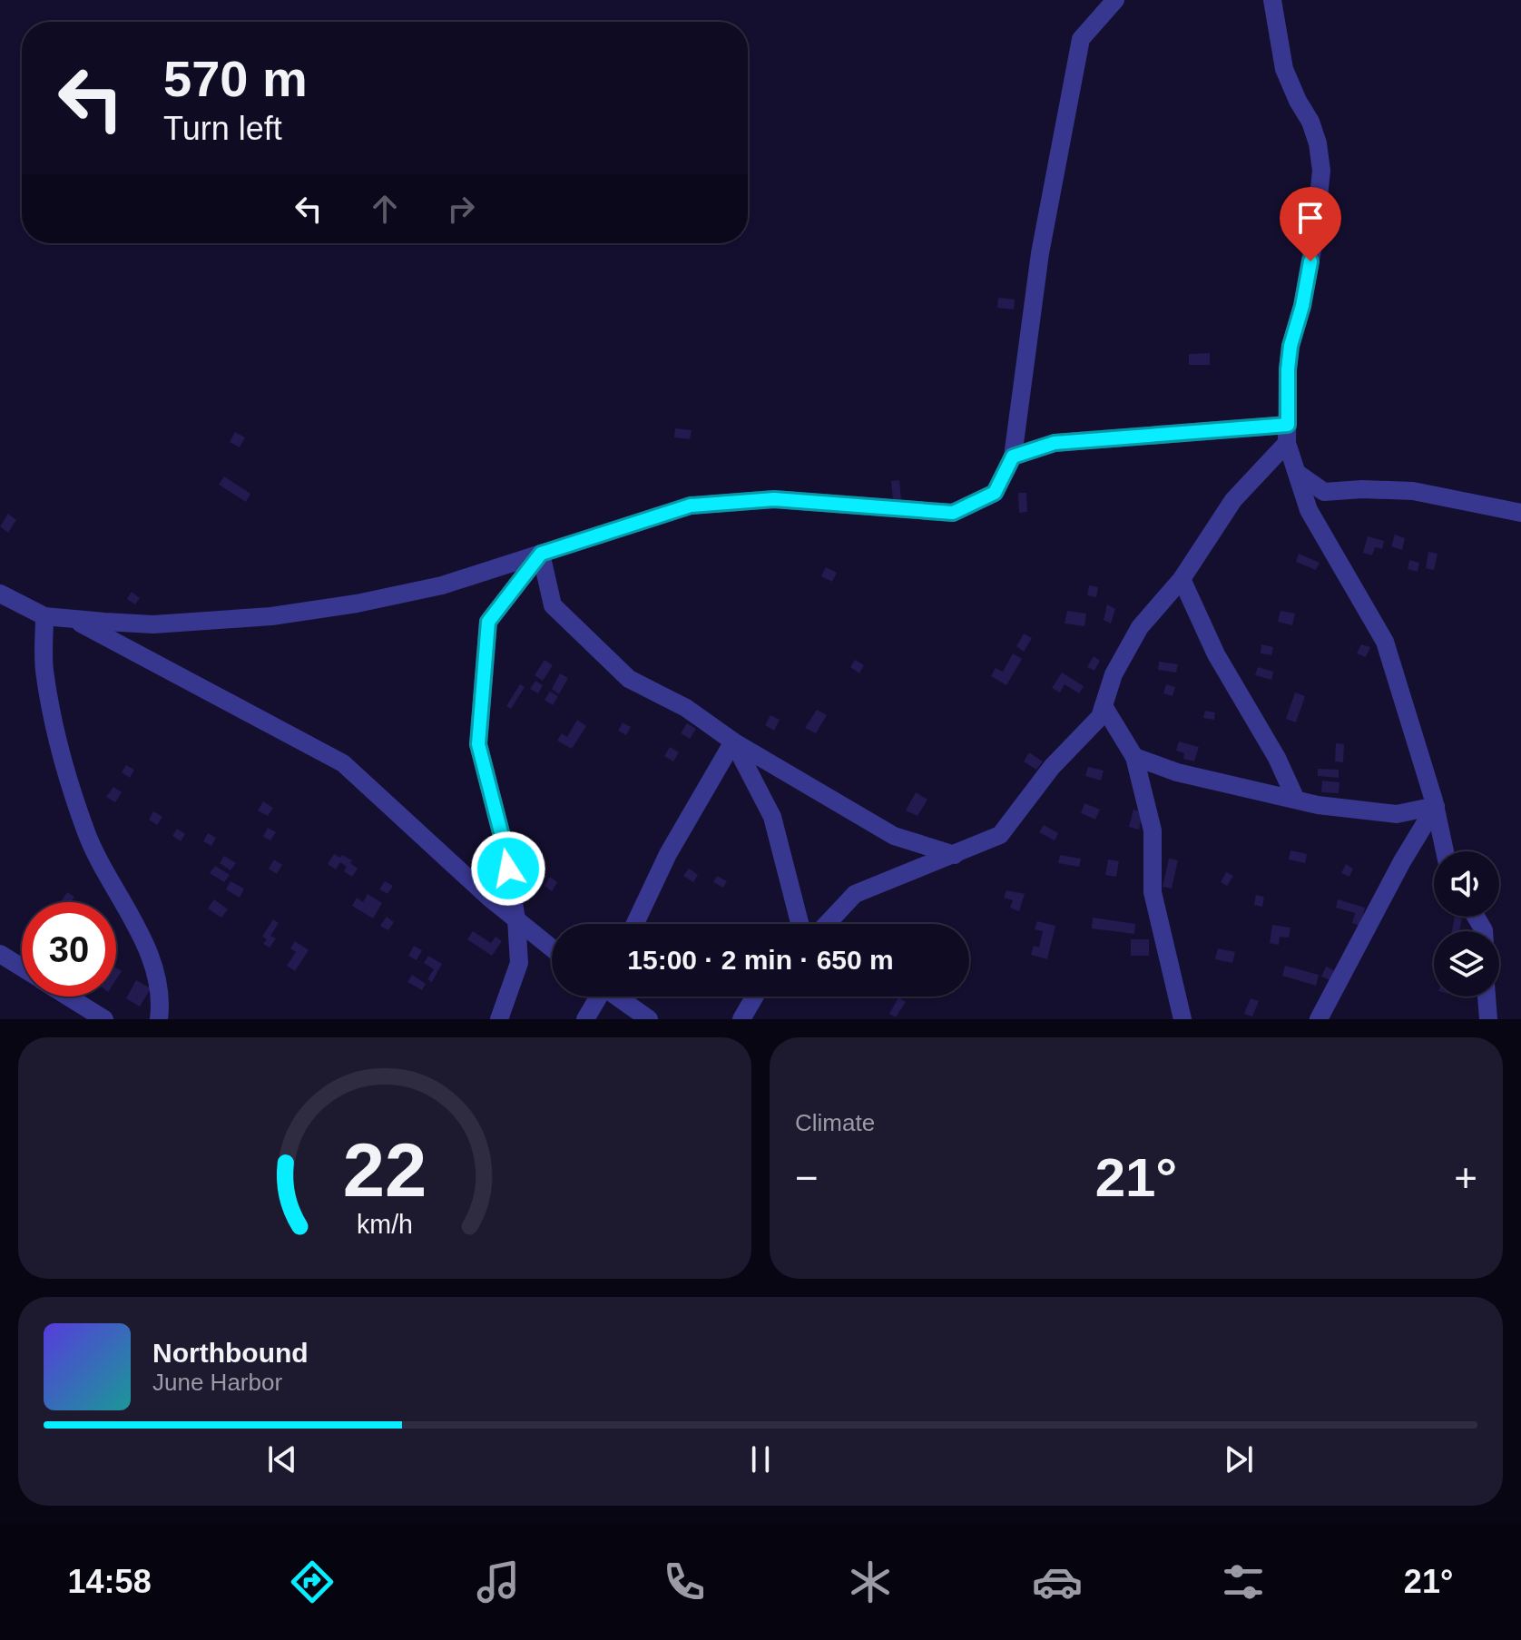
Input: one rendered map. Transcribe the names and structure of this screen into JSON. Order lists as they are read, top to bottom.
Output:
{
  "page": {
    "turn": ["570 m", "Turn left"],
    "limit": "30",
    "trip": "15:00 · 2 min · 650 m",
    "tile": "Climate",
    "heat": ["−", "21°", "+"],
    "song": ["Northbound", "June Harbor"],
    "tabs": ["14:58", "21°"],
    "gauge": ["22", "km/h"]
  }
}
